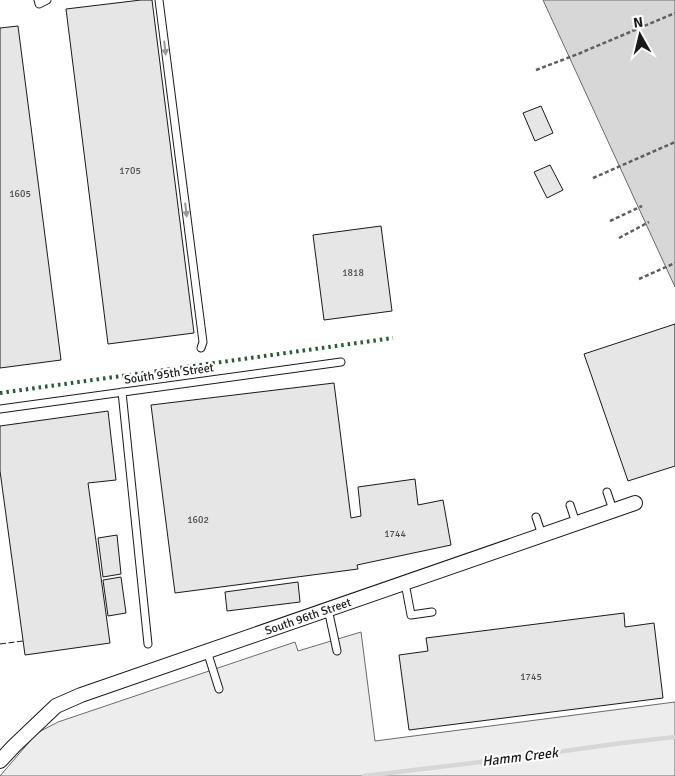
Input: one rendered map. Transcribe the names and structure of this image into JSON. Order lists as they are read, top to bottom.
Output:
{
  "streets": {
    "street": ["South 96th Street"],
    "lane": ["South 95th Street"]
  },
  "water": ["Hamm Creek"],
  "house_numbers": [
    "1705",
    "1605",
    "1818",
    "1602",
    "1744",
    "1745"
  ],
  "north": "top"
}
